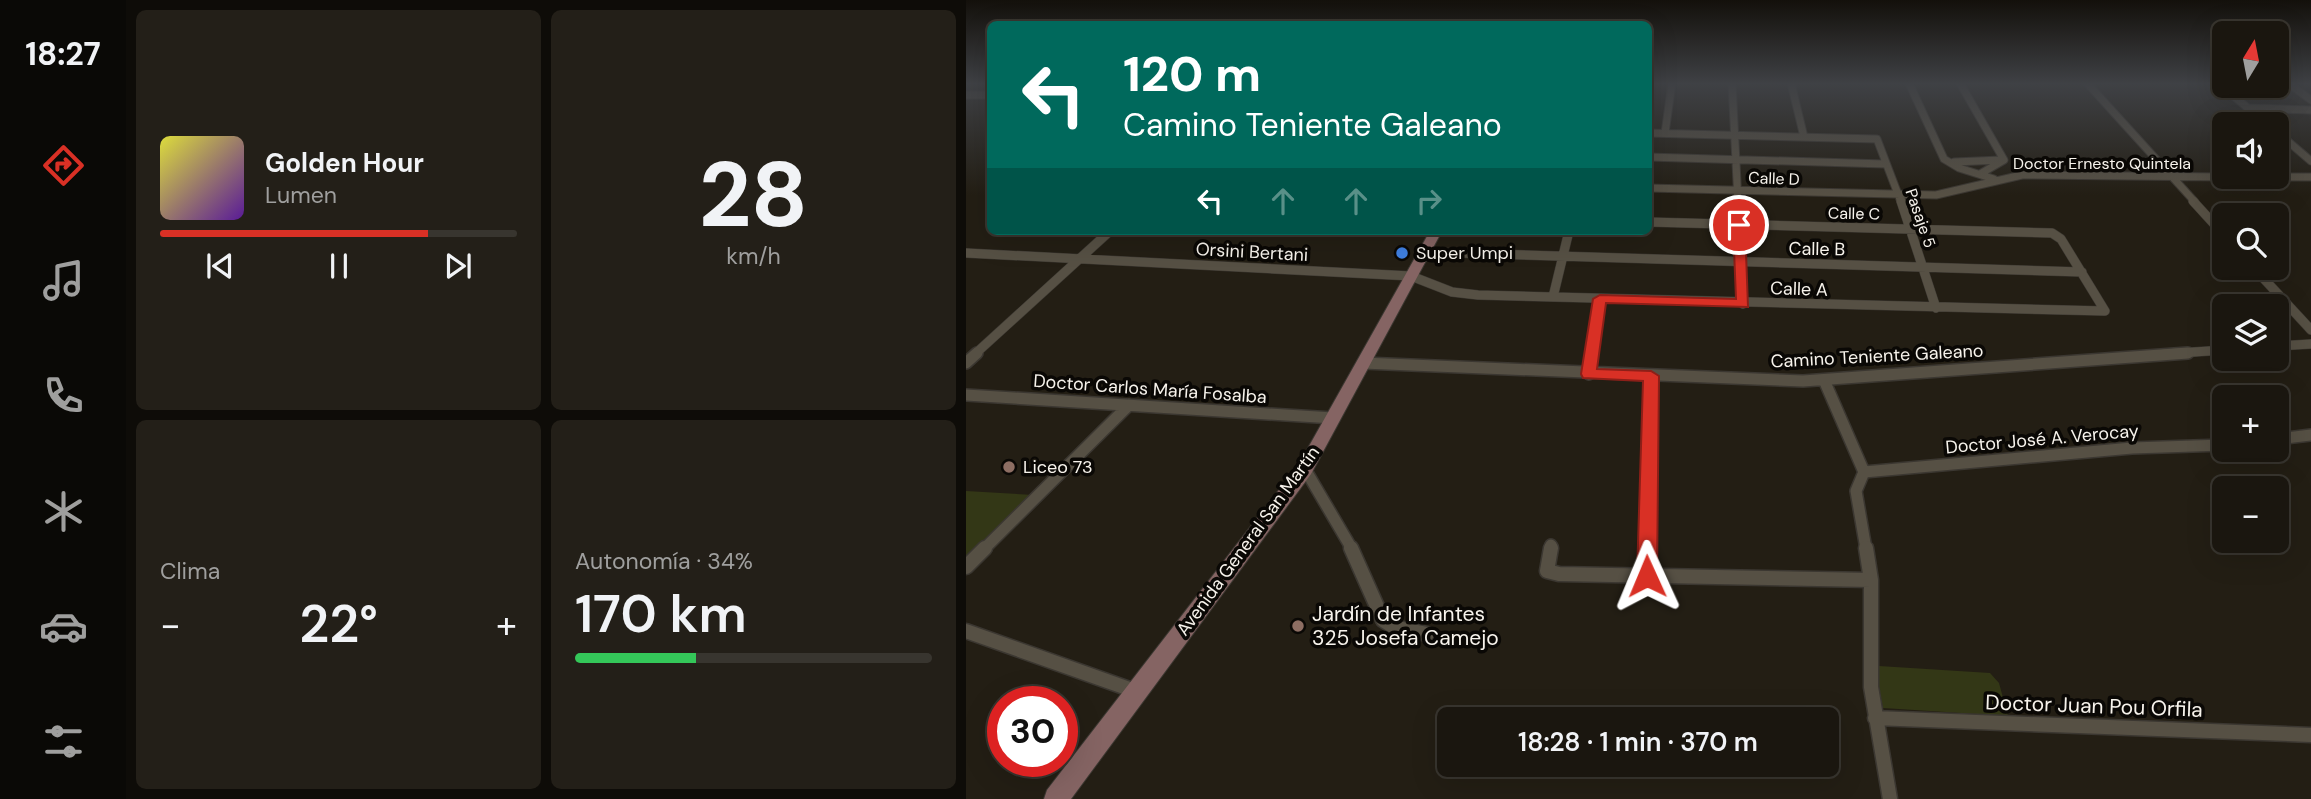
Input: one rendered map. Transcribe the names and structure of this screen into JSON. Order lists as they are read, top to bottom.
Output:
{
  "streets": {
    "main road": ["Avenida General San Martín"],
    "street": [
      "Doctor Ernesto Quintela",
      "Calle D",
      "Calle C",
      "Pasaje 5",
      "Calle B",
      "Orsini Bertani",
      "Calle A",
      "Camino Teniente Galeano",
      "Doctor Carlos María Fosalba",
      "Doctor José A. Verocay",
      "Doctor Juan Pou Orfila"
    ]
  },
  "crossings": [
    ["Doctor Ernesto Quintela", "Calle D"],
    ["Doctor Ernesto Quintela", "Pasaje 5"],
    ["Calle D", "Pasaje 5"],
    ["Calle C", "Pasaje 5"],
    ["Calle C", "Calle B"],
    ["Calle C", "Calle A"],
    ["Pasaje 5", "Calle B"],
    ["Pasaje 5", "Calle A"],
    ["Calle B", "Calle A"],
    ["Calle B", "Avenida General San Martín"],
    ["Orsini Bertani", "Calle A"],
    ["Orsini Bertani", "Avenida General San Martín"],
    ["Calle A", "Avenida General San Martín"],
    ["Camino Teniente Galeano", "Avenida General San Martín"],
    ["Doctor Carlos María Fosalba", "Avenida General San Martín"]
  ],
  "places": ["Super Umpi", "Liceo 73", "Jardín de Infantes 325 Josefa Camejo"],
  "north": "top",
  "page": {
    "tabs": "18:27",
    "tile": [
      ["28", "km/h"],
      "Clima",
      ["Autonomía · 34%", "170 km"]
    ],
    "map_buttons": ["+", "−"],
    "turn": ["120 m", "Camino Teniente Galeano"],
    "song": ["Golden Hour", "Lumen"],
    "heat": ["−", "22°", "+"],
    "limit": "30",
    "trip": "18:28 · 1 min · 370 m"
  }
}
